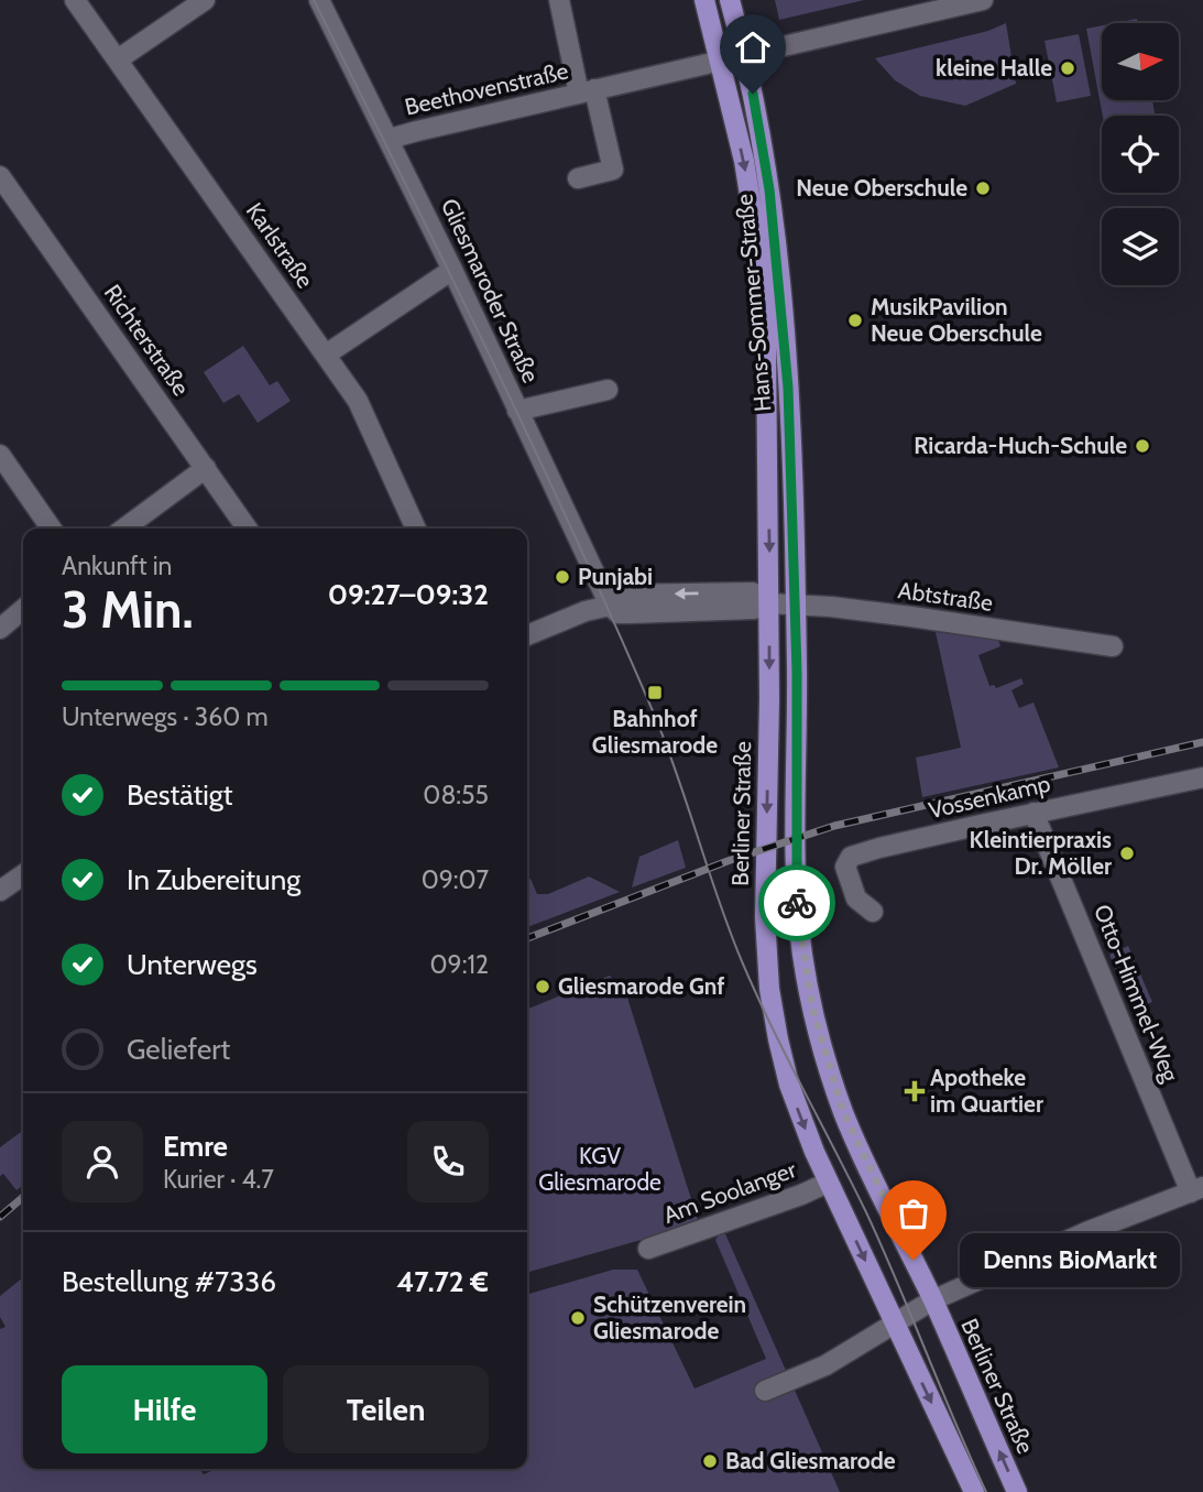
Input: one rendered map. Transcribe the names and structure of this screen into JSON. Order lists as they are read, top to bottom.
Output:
{
  "streets": {
    "main road": ["Hans-Sommer-Straße", "Berliner Straße"],
    "street": [
      "Beethovenstraße",
      "Karlstraße",
      "Gliesmaroder Straße",
      "Richterstraße",
      "Abtstraße",
      "Vossenkamp",
      "Otto-Himmel-Weg",
      "Am Soolanger"
    ]
  },
  "crossings": [
    ["Beethovenstraße", "Gliesmaroder Straße"],
    ["Beethovenstraße", "Hans-Sommer-Straße"],
    ["Gliesmaroder Straße", "Abtstraße"],
    ["Hans-Sommer-Straße", "Abtstraße"],
    ["Hans-Sommer-Straße", "Berliner Straße"],
    ["Abtstraße", "Berliner Straße"],
    ["Vossenkamp", "Otto-Himmel-Weg"],
    ["Berliner Straße", "Am Soolanger"]
  ],
  "parks": ["KGV Gliesmarode"],
  "places": {
    "other": [
      "kleine Halle",
      "Neue Oberschule",
      "MusikPavilion Neue Oberschule",
      "Ricarda-Huch-Schule",
      "Punjabi",
      "Kleintierpraxis Dr. Möller",
      "Gliesmarode Gnf",
      "Denns BioMarkt",
      "Schützenverein Gliesmarode",
      "Bad Gliesmarode"
    ],
    "transit": ["Bahnhof Gliesmarode"],
    "health": ["Apotheke im Quartier"]
  },
  "north": "right",
  "page": {
    "heading": ["3 Min.", "Ankunft in", "09:27–09:32"],
    "panel": [
      "Emre",
      "Kurier · 4.7",
      "Bestellung #7336",
      "47.72 €"
    ],
    "bar": "Unterwegs · 360 m",
    "list": [
      ["Bestätigt", "08:55"],
      ["In Zubereitung", "09:07"],
      ["Unterwegs", "09:12"],
      "Geliefert"
    ],
    "bubble": "Denns BioMarkt",
    "buttons": ["Hilfe", "Teilen"]
  }
}
